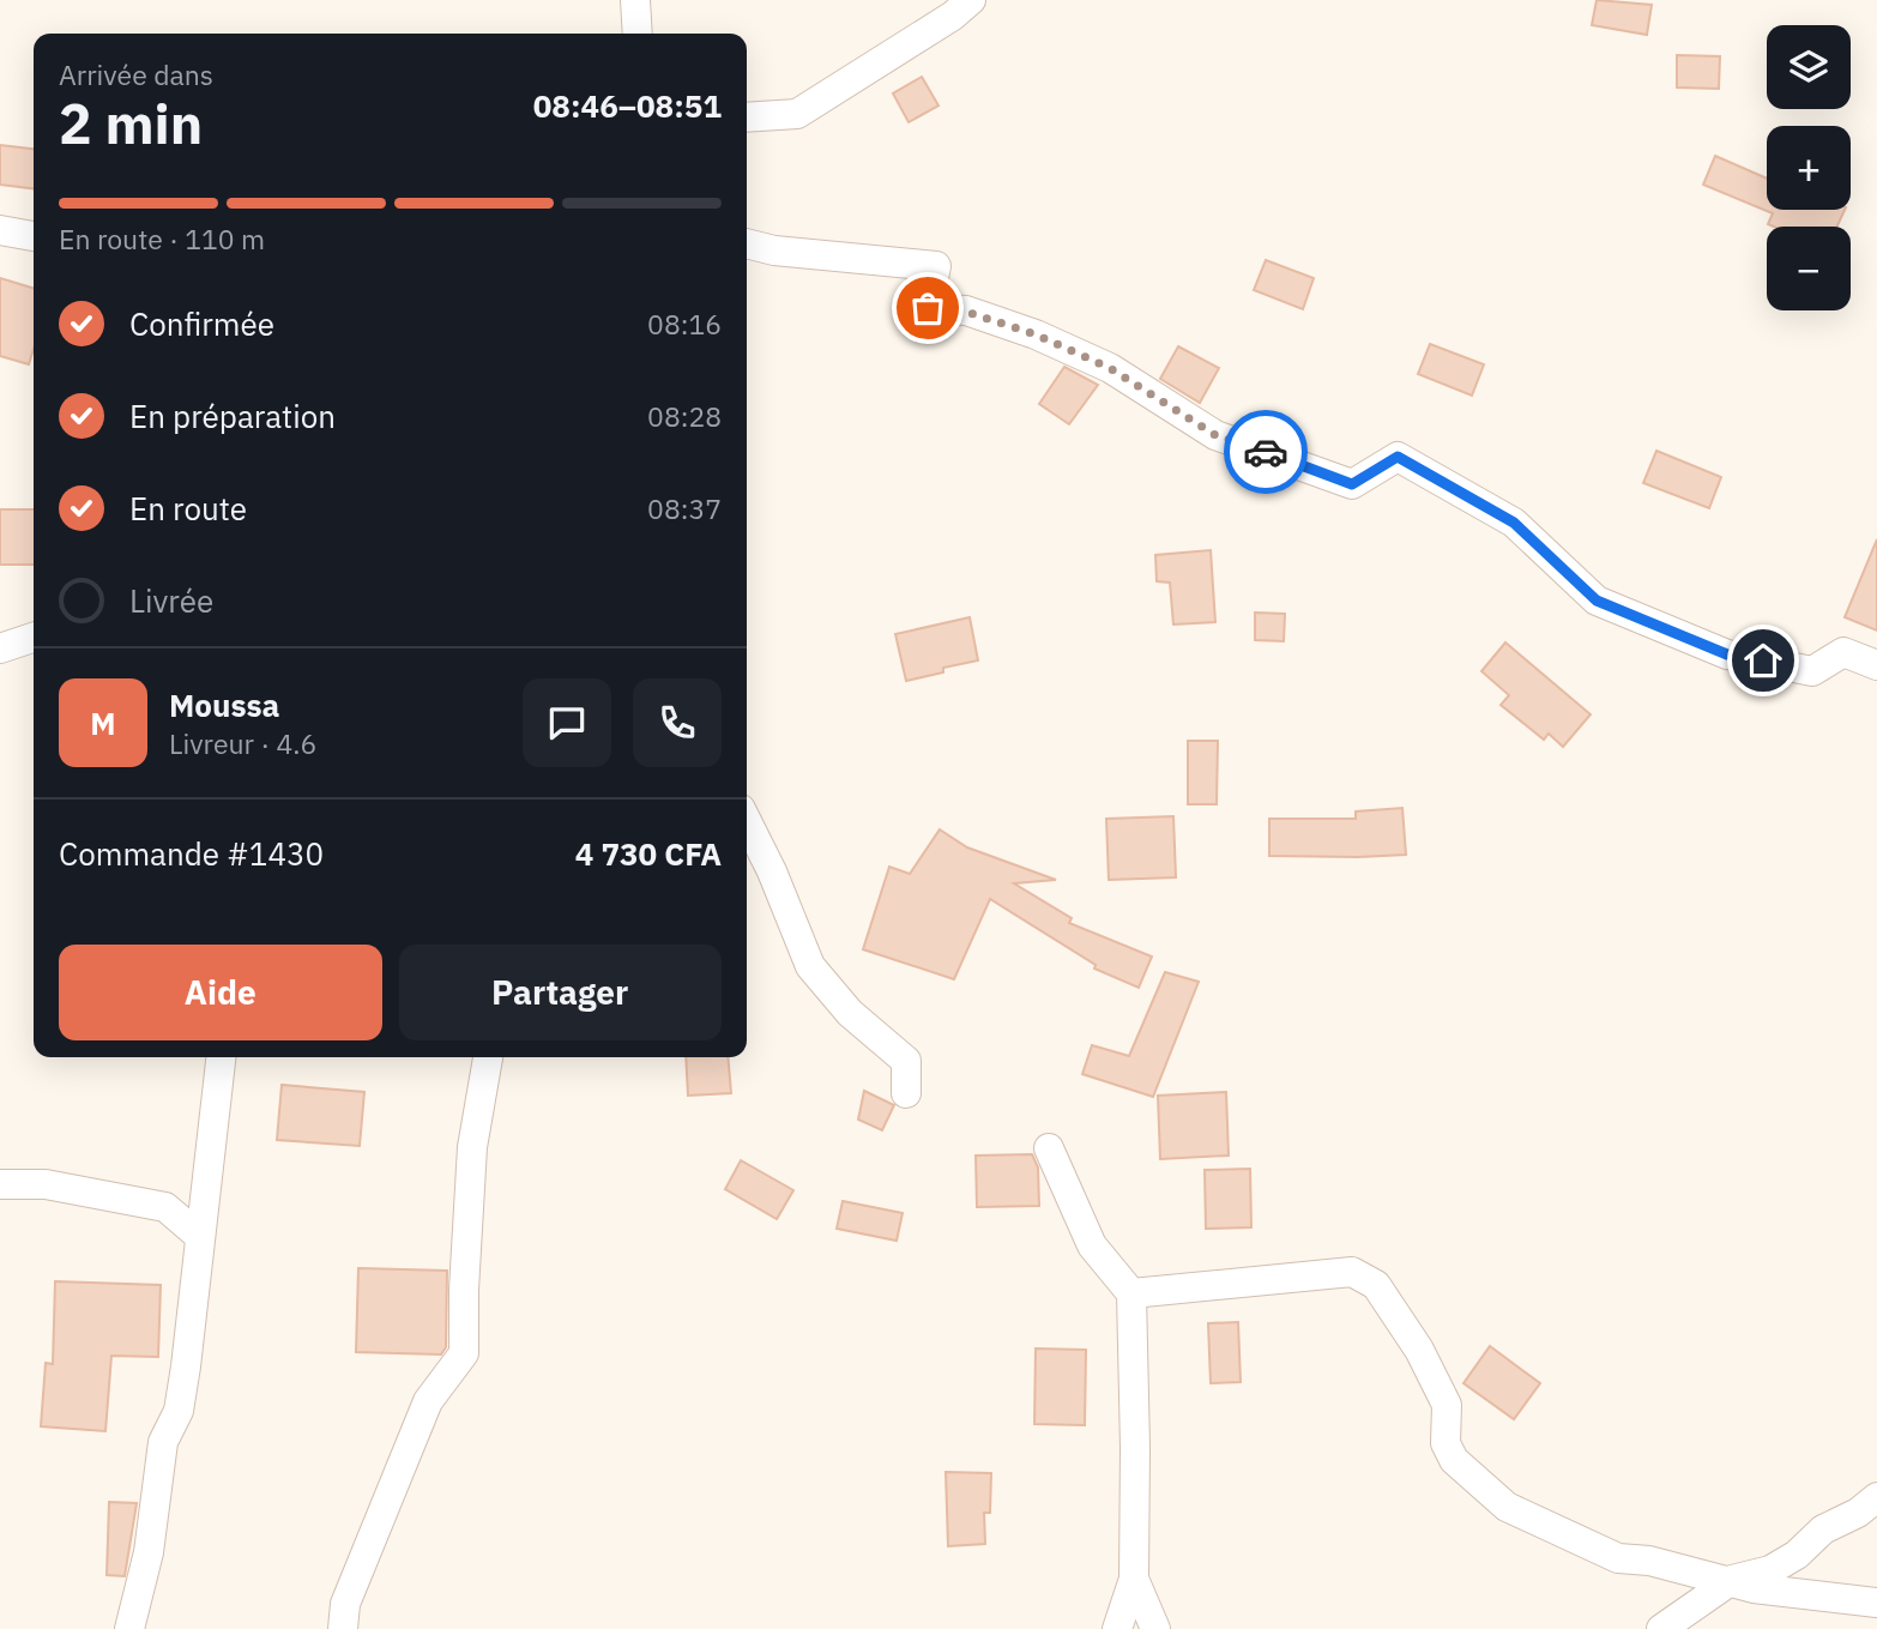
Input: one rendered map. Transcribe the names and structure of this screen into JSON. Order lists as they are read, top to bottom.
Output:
{
  "page": {
    "map_buttons": ["+", "−"],
    "heading": ["2 min", "Arrivée dans", "08:46–08:51"],
    "panel": [
      "Moussa",
      "Livreur · 4.6",
      "Commande #1430",
      "4 730 CFA"
    ],
    "bar": "En route · 110 m",
    "list": [
      ["Confirmée", "08:16"],
      ["En préparation", "08:28"],
      ["En route", "08:37"],
      "Livrée"
    ],
    "round": "M",
    "buttons": ["Aide", "Partager"]
  }
}
